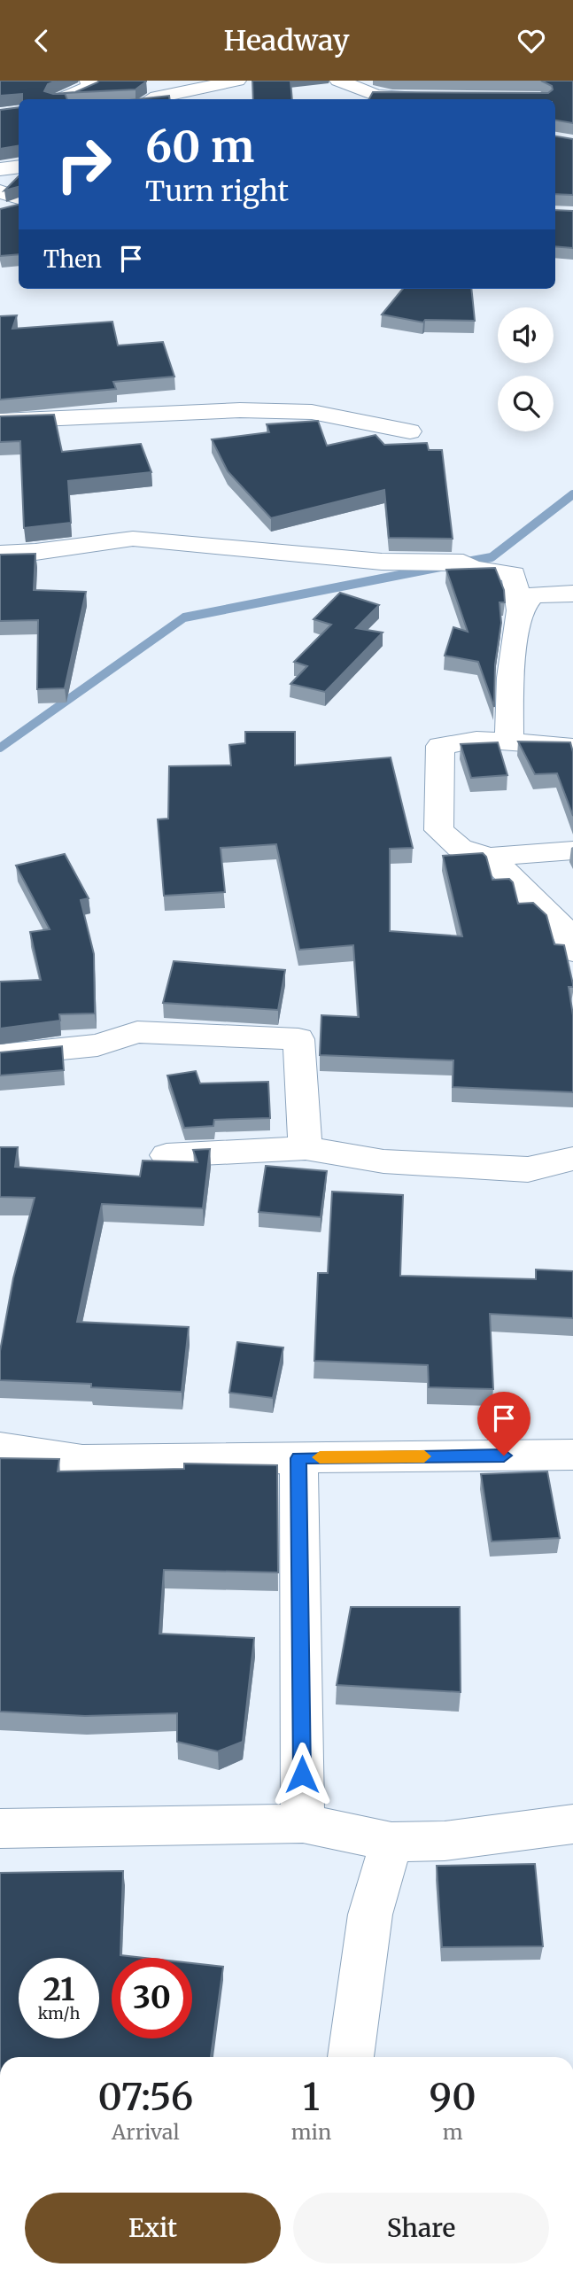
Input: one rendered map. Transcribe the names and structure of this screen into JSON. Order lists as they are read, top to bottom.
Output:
{
  "page": {
    "header": "Headway",
    "turn": ["60 m", "Turn right"],
    "then": "Then",
    "speed": "21 km/h",
    "limit": "30",
    "eta": [
      "07:56",
      "Arrival",
      "1",
      "min",
      "90",
      "m"
    ],
    "buttons": ["Exit", "Share"]
  }
}
